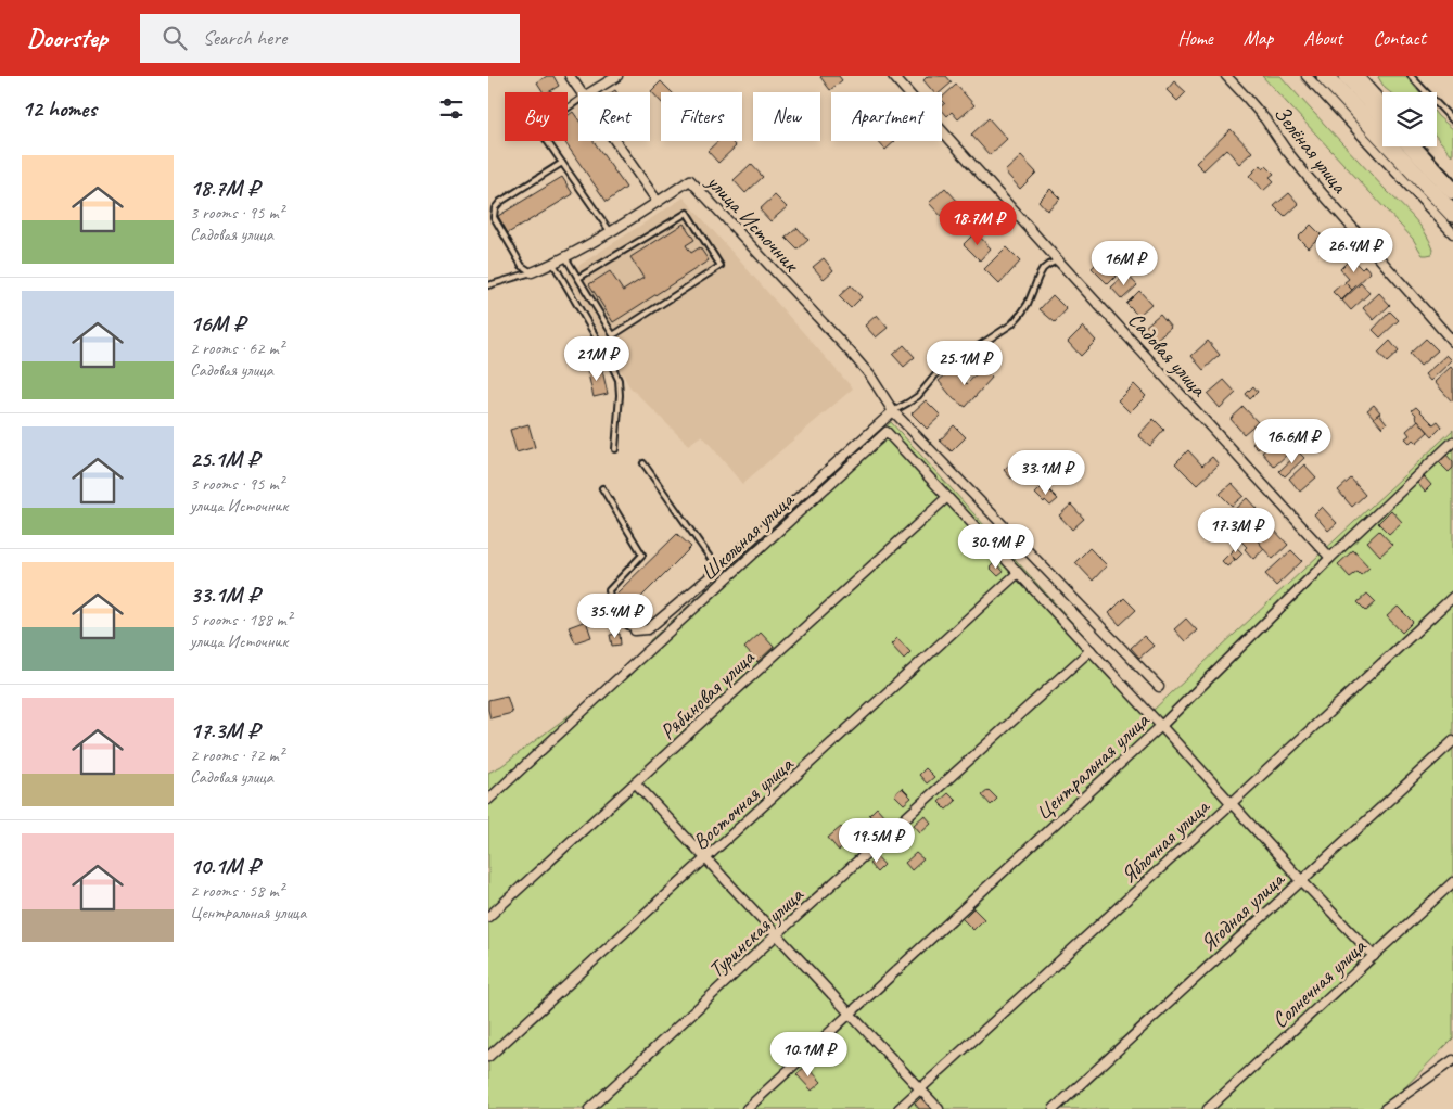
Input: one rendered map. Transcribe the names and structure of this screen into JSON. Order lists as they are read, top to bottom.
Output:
{
  "streets": {
    "street": [
      "Зелёная улица",
      "улица Источник",
      "Садовая улица",
      "Школьная улица",
      "Рябиновая улица",
      "Центральная улица",
      "Восточная улица",
      "Яблочная улица",
      "Ягодная улица",
      "Туринская улица",
      "Солнечная улица"
    ]
  },
  "crossings": [
    ["Садовая улица", "Центральная улица"],
    ["Школьная улица", "Рябиновая улица"]
  ],
  "page": {
    "header": "Doorstep",
    "search": "Search here",
    "nav": [
      "Home",
      "Map",
      "About",
      "Contact"
    ],
    "heading": "12 homes",
    "chip": [
      "Buy",
      "Rent",
      "Filters",
      "New",
      "Apartment"
    ],
    "list": [
      {
        "name": "18.7M ₽",
        "note": "3 rooms · 95 m² · Садовая улица"
      },
      {
        "name": "16M ₽",
        "note": "2 rooms · 62 m² · Садовая улица"
      },
      {
        "name": "25.1M ₽",
        "note": "3 rooms · 95 m² · улица Источник"
      },
      {
        "name": "33.1M ₽",
        "note": "5 rooms · 188 m² · улица Источник"
      },
      {
        "name": "17.3M ₽",
        "note": "2 rooms · 72 m² · Садовая улица"
      },
      {
        "name": "10.1M ₽",
        "note": "2 rooms · 58 m² · Центральная улица"
      }
    ],
    "price": [
      "18.7M ₽",
      "26.4M ₽",
      "16M ₽",
      "21M ₽",
      "25.1M ₽",
      "16.6M ₽",
      "33.1M ₽",
      "17.3M ₽",
      "30.9M ₽",
      "35.4M ₽",
      "19.5M ₽",
      "10.1M ₽"
    ]
  }
}
